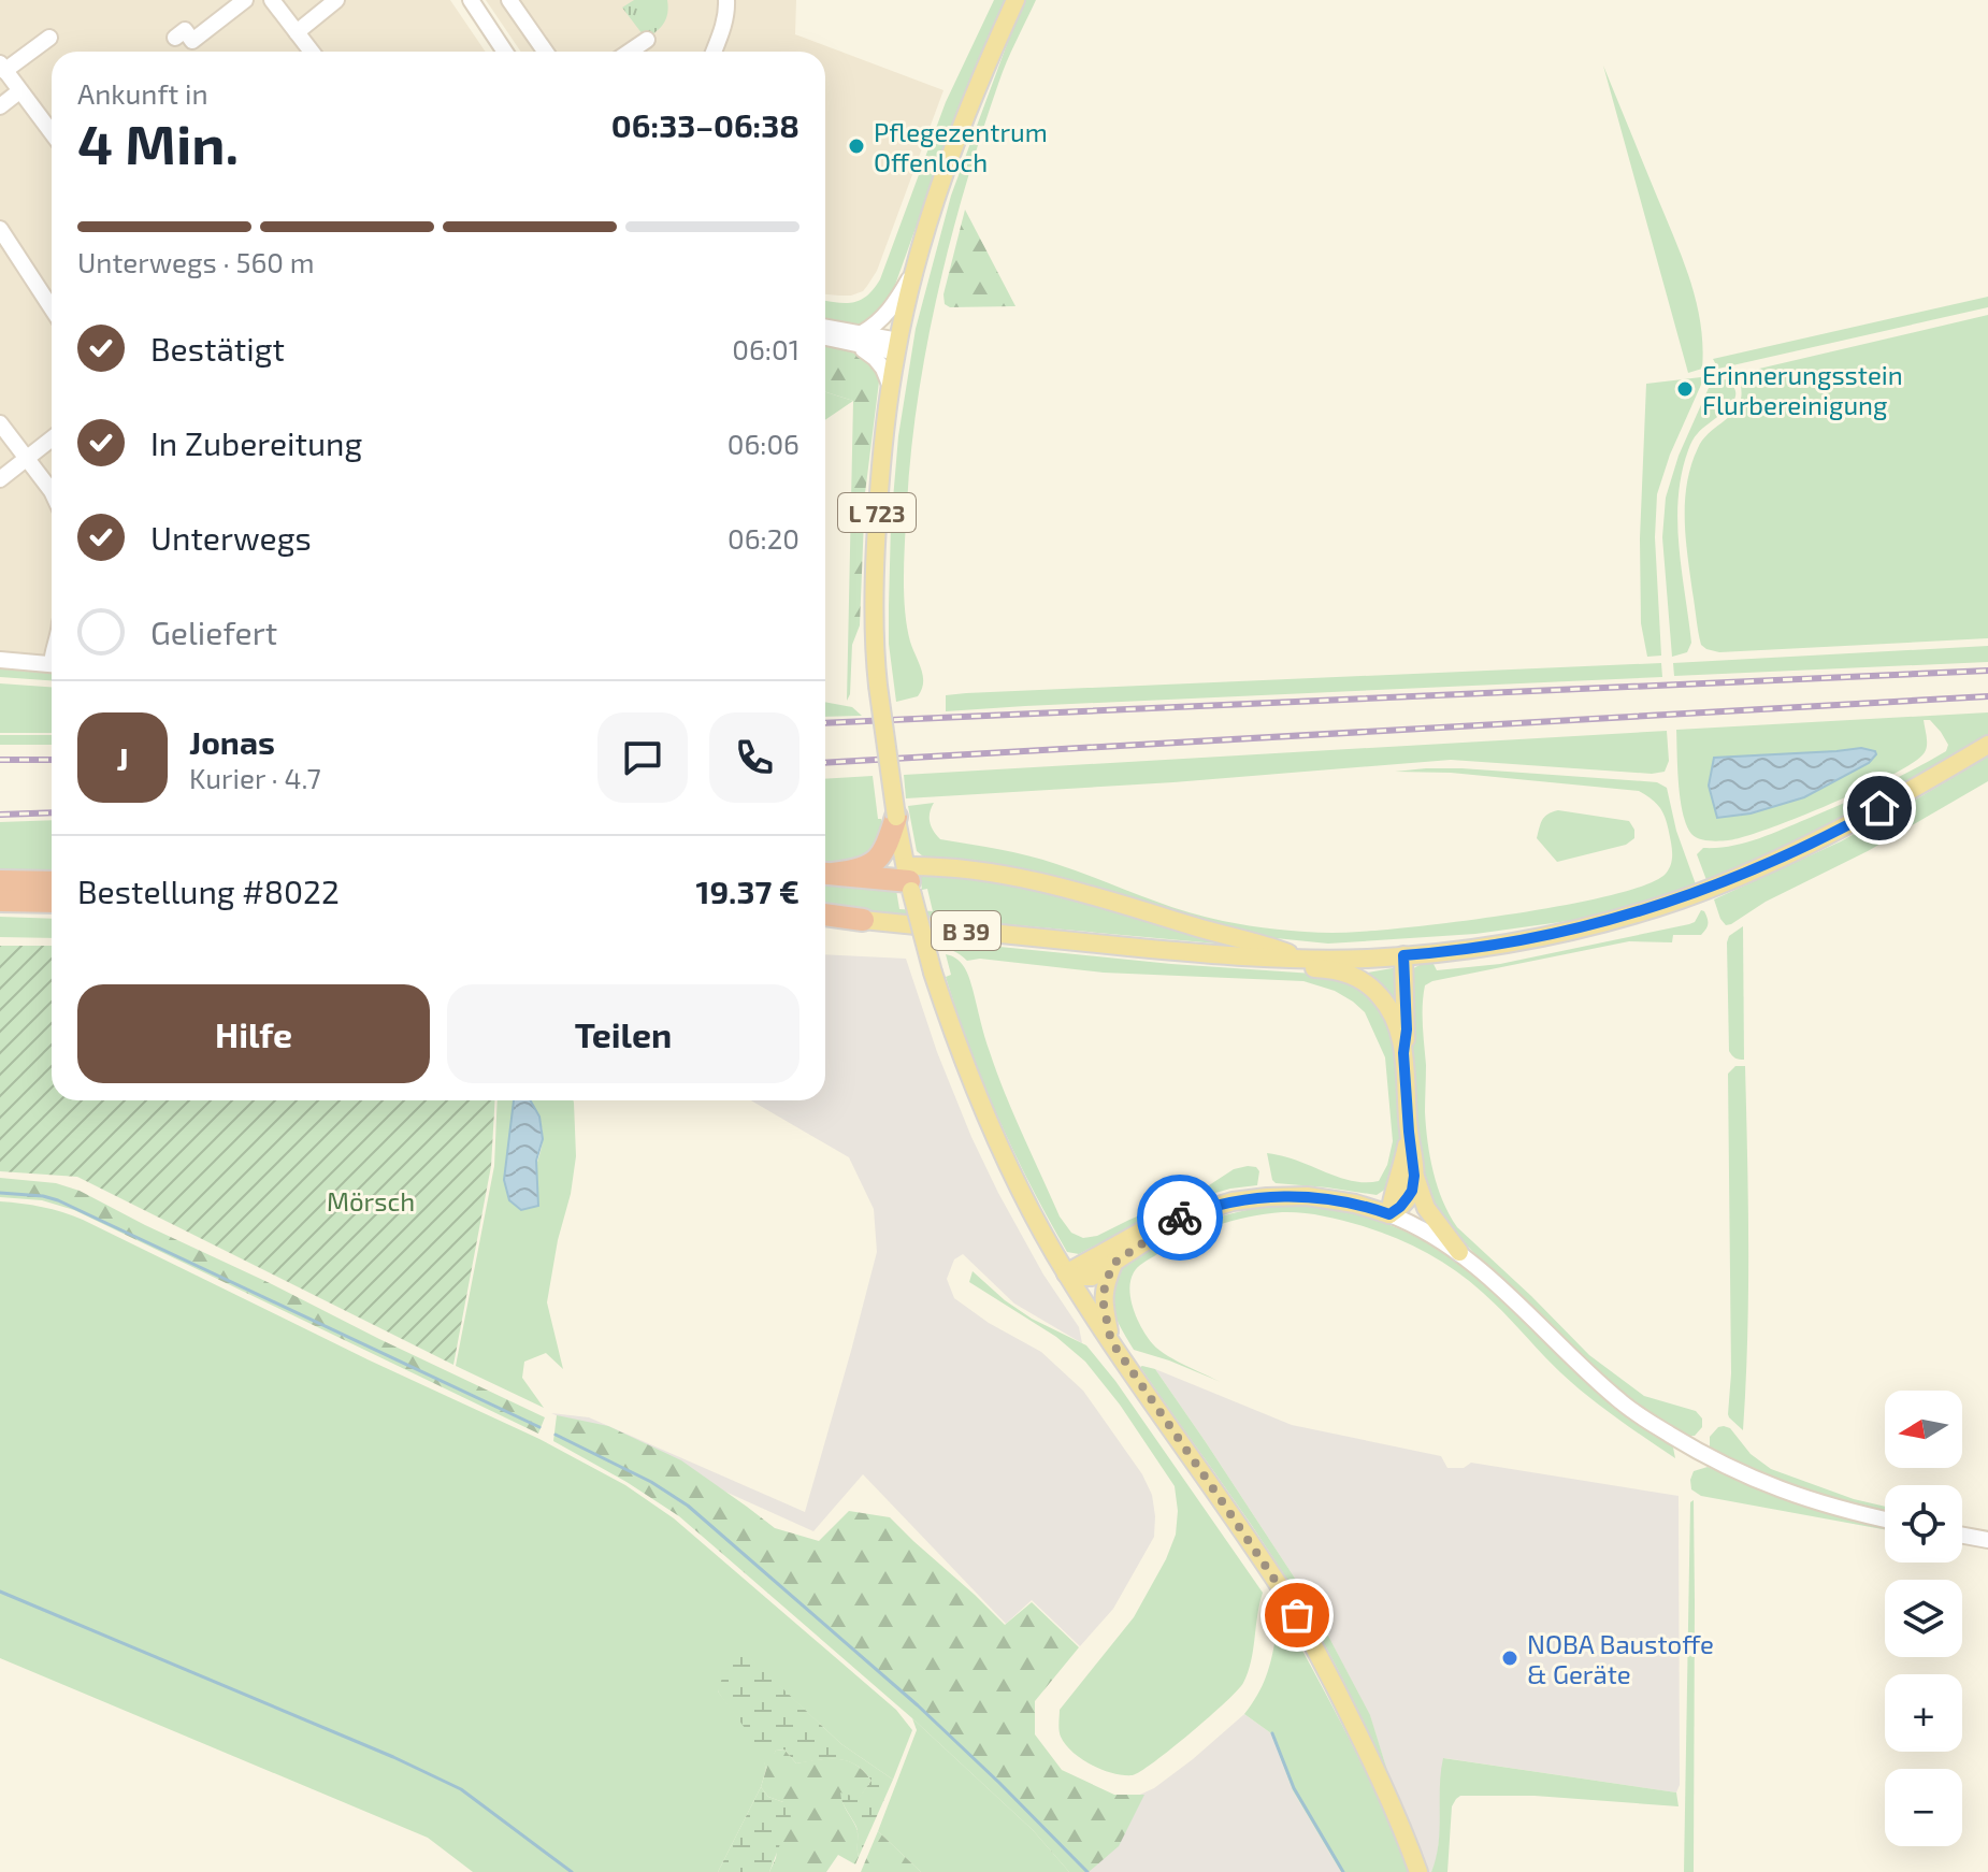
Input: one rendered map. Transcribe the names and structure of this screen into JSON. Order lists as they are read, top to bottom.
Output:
{
  "streets": {
    "highway": ["B 39"],
    "main road": ["L 723"]
  },
  "crossings": [
    ["L 723", "B 39"]
  ],
  "parks": ["Mörsch"],
  "places": ["Pflegezentrum Offenloch", "Erinnerungsstein Flurbereinigung", "NOBA Baustoffe & Geräte"],
  "north": "left",
  "page": {
    "heading": ["4 Min.", "Ankunft in", "06:33–06:38"],
    "panel": [
      "Jonas",
      "Kurier · 4.7",
      "Bestellung #8022",
      "19.37 €"
    ],
    "bar": "Unterwegs · 560 m",
    "list": [
      ["Bestätigt", "06:01"],
      ["In Zubereitung", "06:06"],
      ["Unterwegs", "06:20"],
      "Geliefert"
    ],
    "round": "J",
    "buttons": ["Hilfe", "Teilen"],
    "map_buttons": ["+", "−"]
  }
}
